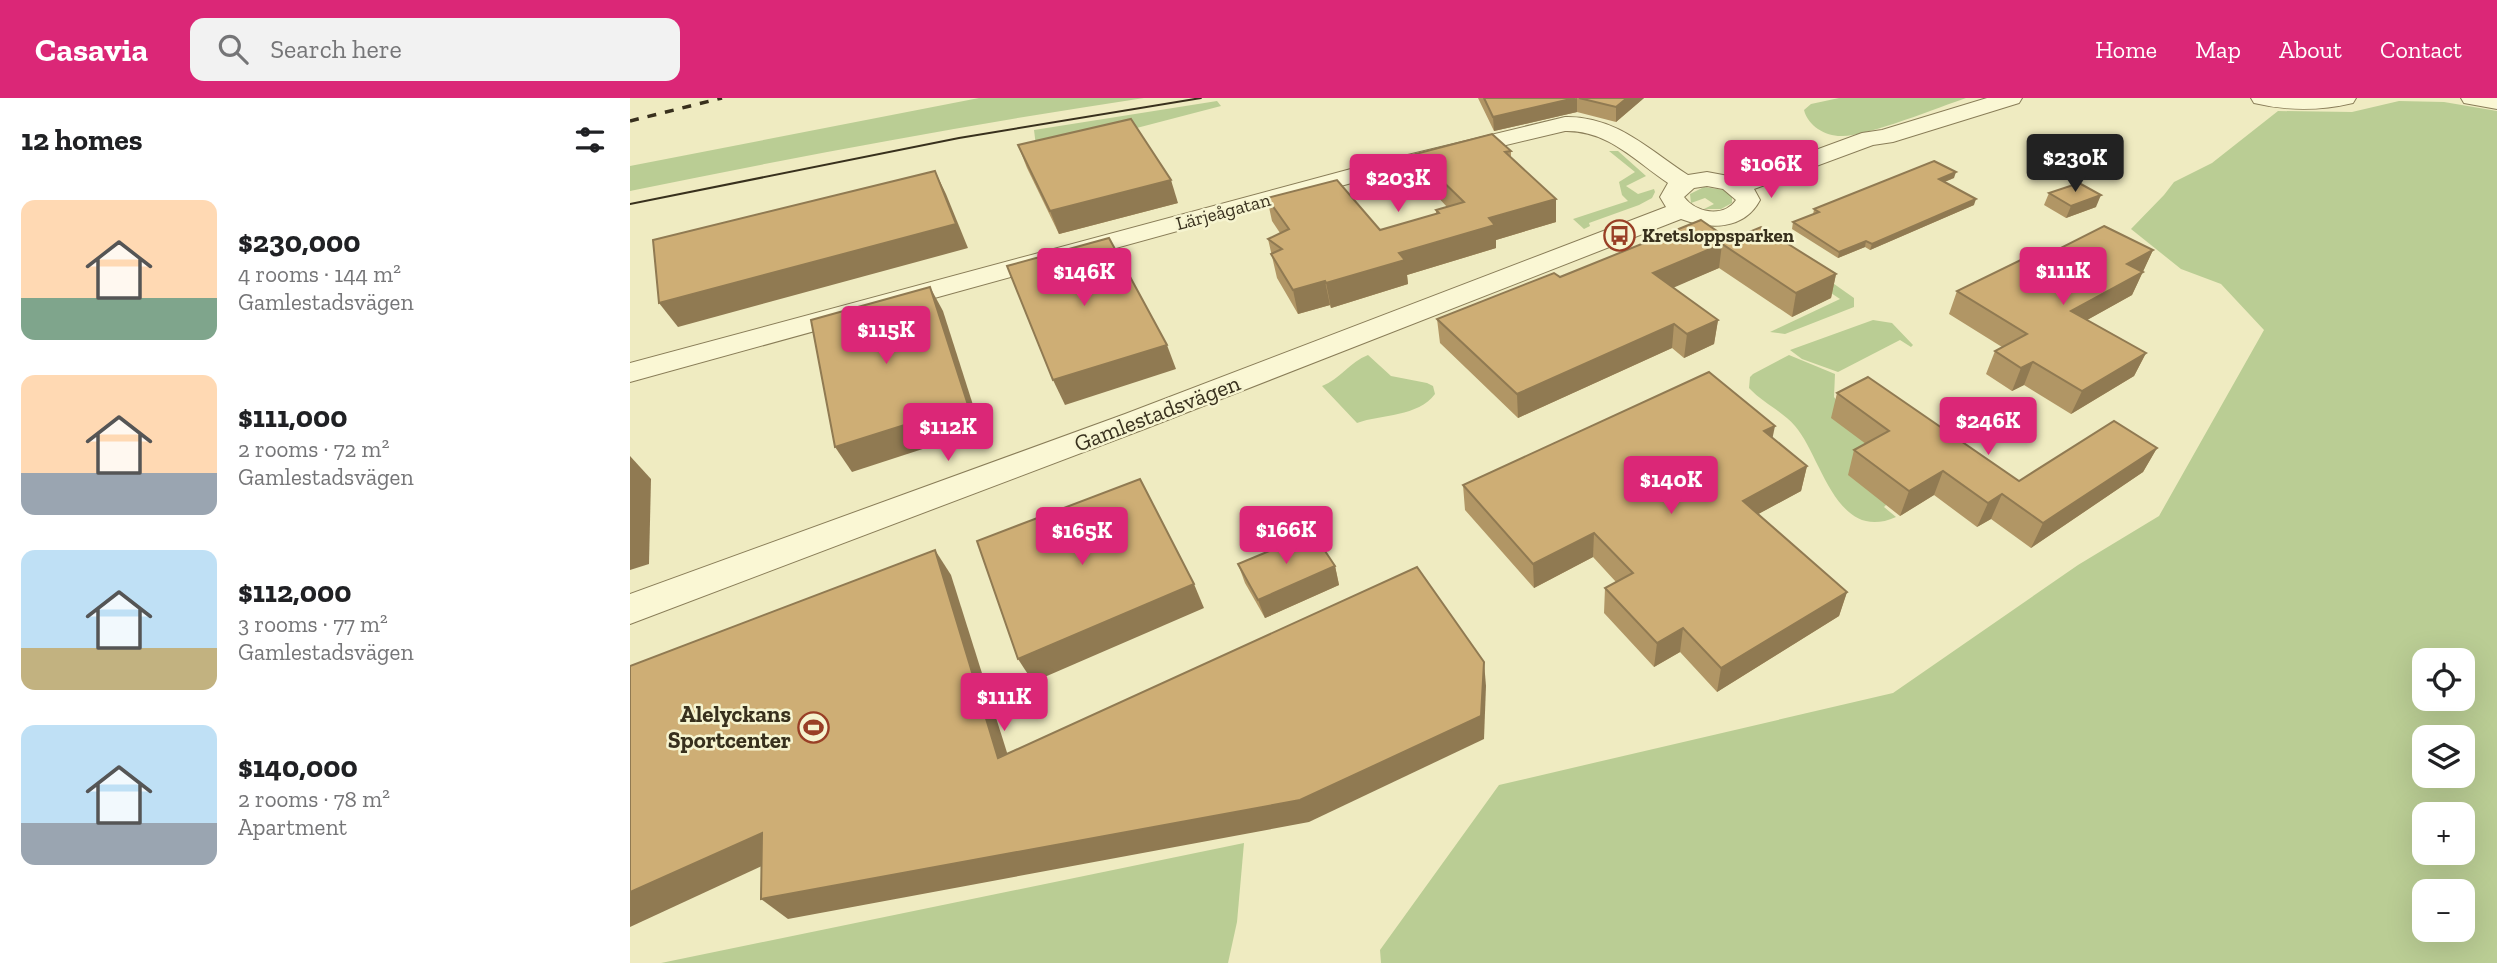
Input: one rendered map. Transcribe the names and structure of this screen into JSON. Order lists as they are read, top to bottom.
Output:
{
  "streets": {
    "street": ["Lärjeågatan", "Gamlestadsvägen"]
  },
  "crossings": [
    ["Lärjeågatan", "Gamlestadsvägen"]
  ],
  "places": {
    "bus stop": ["Kretsloppsparken"],
    "sports": ["Alelyckans Sportcenter"]
  },
  "page": {
    "header": "Casavia",
    "search": "Search here",
    "nav": [
      "Home",
      "Map",
      "About",
      "Contact"
    ],
    "heading": "12 homes",
    "price": [
      "$230K",
      "$106K",
      "$203K",
      "$111K",
      "$146K",
      "$115K",
      "$246K",
      "$112K",
      "$140K",
      "$166K",
      "$165K",
      "$111K"
    ],
    "list": [
      {
        "name": "$230,000",
        "note": "4 rooms · 144 m² · Gamlestadsvägen"
      },
      {
        "name": "$111,000",
        "note": "2 rooms · 72 m² · Gamlestadsvägen"
      },
      {
        "name": "$112,000",
        "note": "3 rooms · 77 m² · Gamlestadsvägen"
      },
      {
        "name": "$140,000",
        "note": "2 rooms · 78 m² · Apartment"
      }
    ],
    "map_buttons": ["+", "−"]
  }
}
